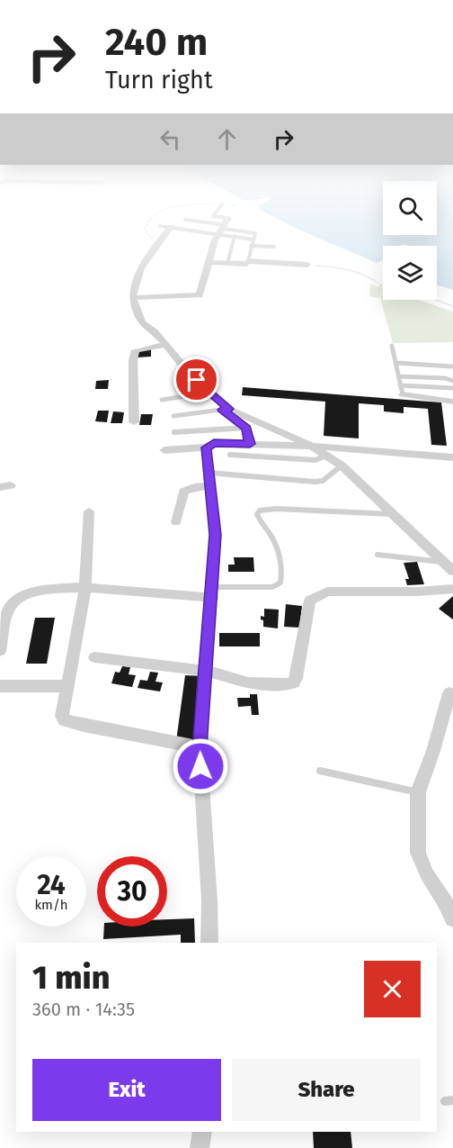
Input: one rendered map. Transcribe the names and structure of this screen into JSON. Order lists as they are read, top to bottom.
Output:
{
  "page": {
    "turn": ["240 m", "Turn right"],
    "speed": "24 km/h",
    "limit": "30",
    "heading": ["1 min", "360 m · 14:35"],
    "buttons": ["Exit", "Share"]
  }
}
